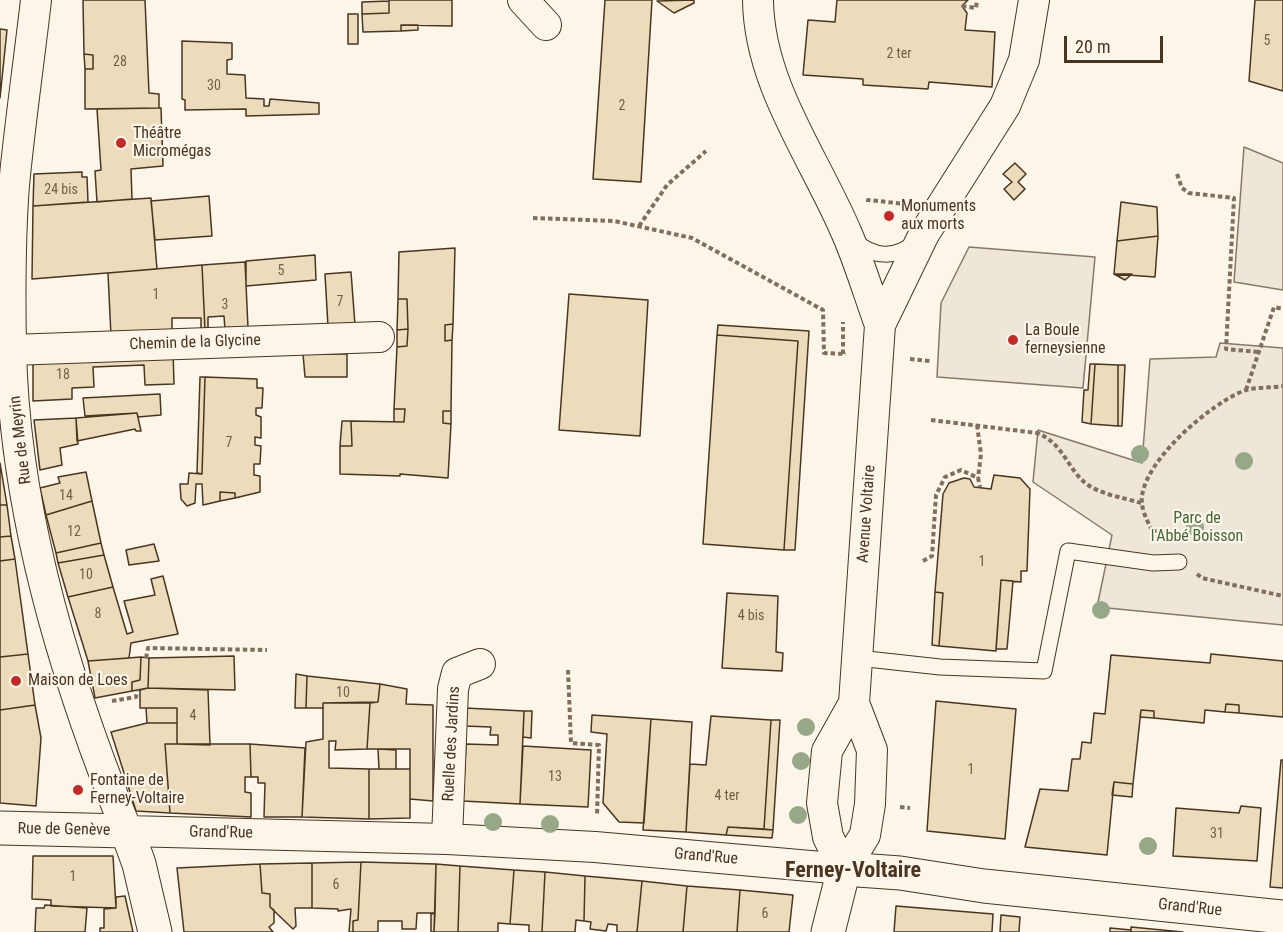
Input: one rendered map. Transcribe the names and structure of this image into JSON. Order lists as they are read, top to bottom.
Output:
{
  "streets": {
    "main road": ["Avenue Voltaire", "Rue de Genève", "Grand'Rue"],
    "street": ["Chemin de la Glycine", "Rue de Meyrin", "Ruelle des Jardins"]
  },
  "crossings": [
    ["Chemin de la Glycine", "Rue de Meyrin"],
    ["Rue de Meyrin", "Rue de Genève"],
    ["Rue de Meyrin", "Grand'Rue"],
    ["Avenue Voltaire", "Grand'Rue"],
    ["Ruelle des Jardins", "Grand'Rue"],
    ["Rue de Genève", "Grand'Rue"]
  ],
  "districts": ["Ferney-Voltaire"],
  "parks": ["Parc de l'Abbé Boisson"],
  "places": [
    "Théâtre Micromégas",
    "Monuments aux morts",
    "La Boule ferneysienne",
    "Maison de Loes",
    "Fontaine de Ferney-Voltaire"
  ],
  "house_numbers": [
    "5",
    "2 ter",
    "28",
    "30",
    "2",
    "24 bis",
    "5",
    "1",
    "7",
    "3",
    "18",
    "7",
    "14",
    "12",
    "1",
    "10",
    "8",
    "4 bis",
    "10",
    "4",
    "1",
    "13",
    "4 ter",
    "31",
    "1",
    "6",
    "6"
  ],
  "scale_bar": "20 m"
}
